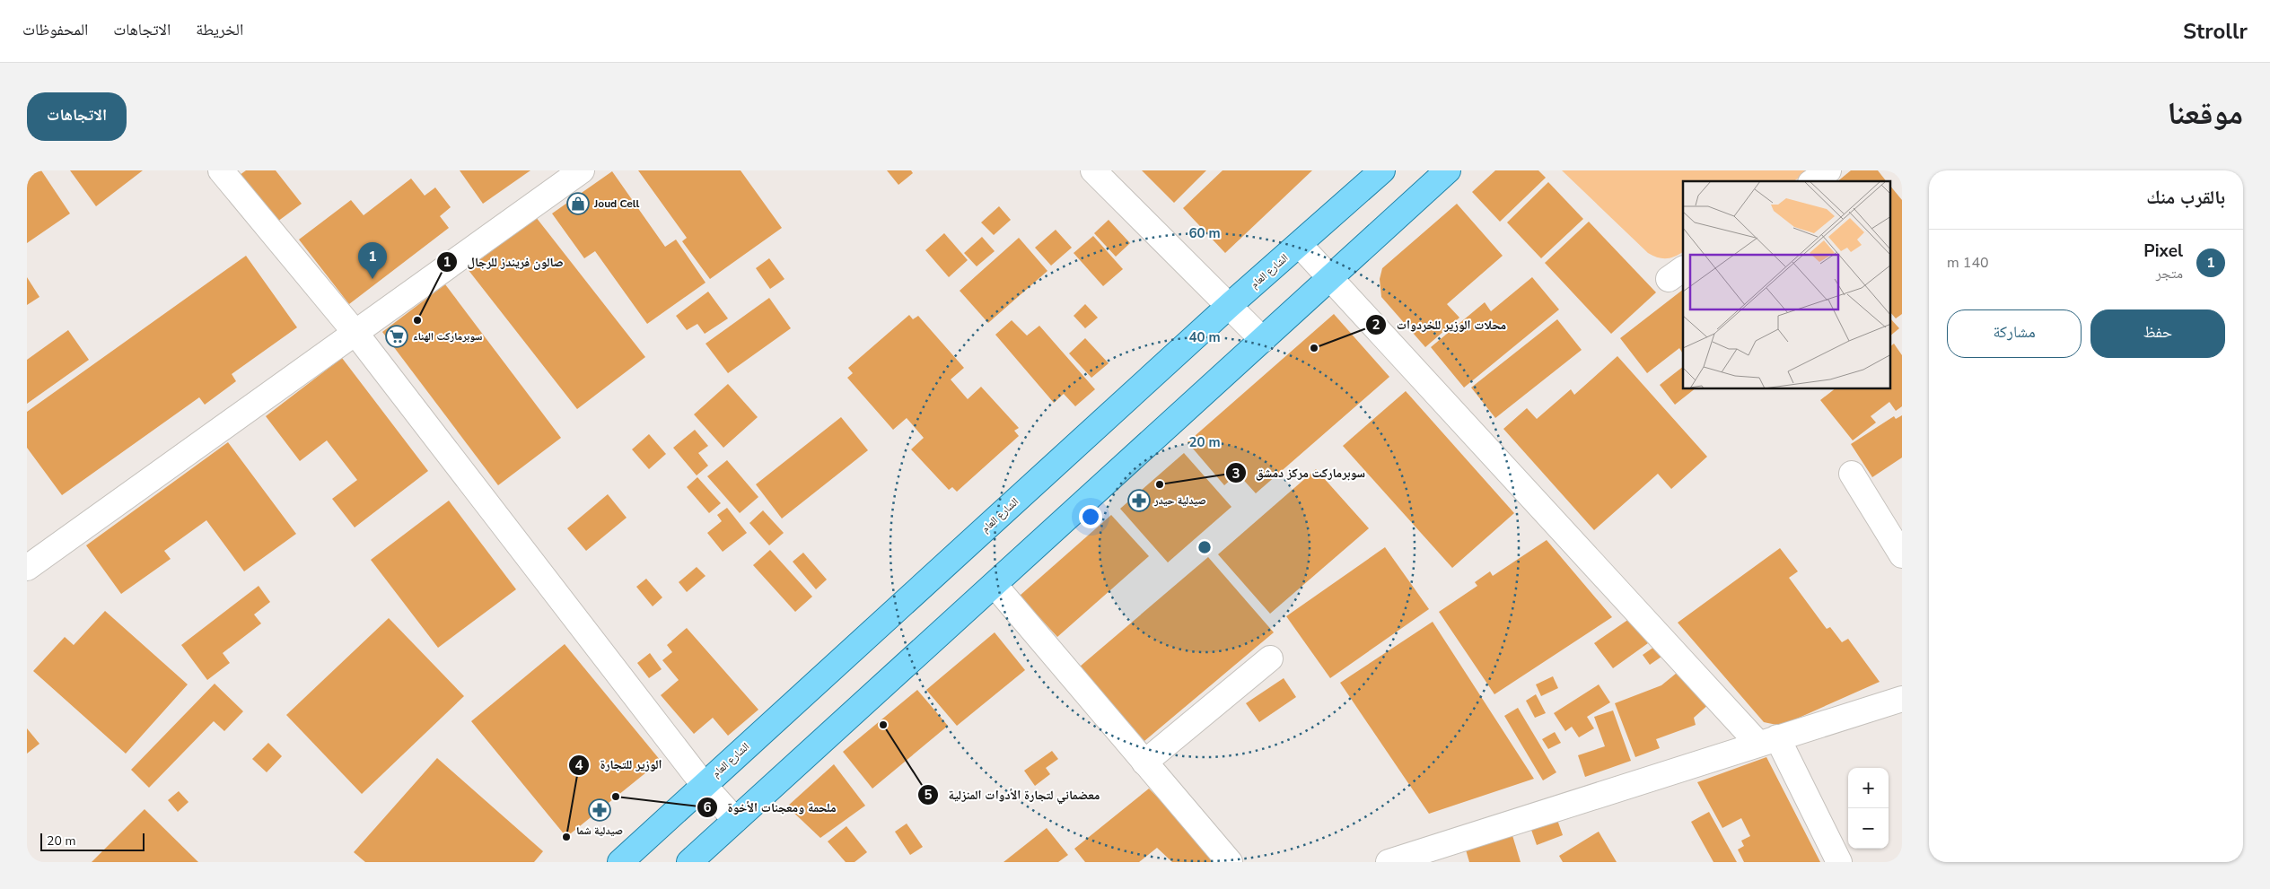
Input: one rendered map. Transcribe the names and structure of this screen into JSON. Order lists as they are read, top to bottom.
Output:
{
  "streets": {
    "main road": ["الشارع العام"]
  },
  "places": {
    "shop": ["Joud Cell"],
    "other": [
      "صالون فريندز للرجال",
      "محلات الوزير للخردوات",
      "سوبرماركت مركز دمشق",
      "معضماني لتجارة الأدوات المنزلية",
      "ملحمة ومعجنات الأخوة",
      "الوزير للتجارة"
    ],
    "supermarket": ["سوبرماركت الهناء"],
    "pharmacy": ["صيدلية حيدر", "صيدلية شما"]
  },
  "scale_bar": "20 m",
  "page": {
    "header": "Strollr",
    "nav": ["الخريطة", "الاتجاهات", "المحفوظات"],
    "title": "موقعنا",
    "buttons": [
      "الاتجاهات",
      ["حفظ", "مشاركة"]
    ],
    "heading": "بالقرب منك",
    "list": [
      {
        "mark": "1",
        "name": "Pixel",
        "note": "متجر",
        "value": "140 m"
      }
    ],
    "pins": "1",
    "map_buttons": ["+", "−"],
    "scale": "20 m"
  },
  "rings": ["60 m", "40 m", "20 m"]
}
